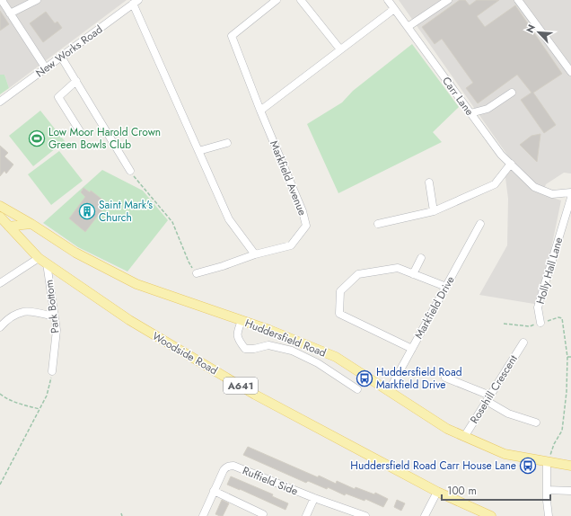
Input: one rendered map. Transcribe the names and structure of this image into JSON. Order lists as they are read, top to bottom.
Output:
{
  "streets": {
    "main road": ["Huddersfield Road", "Woodside Road", "A641"],
    "street": [
      "New Works Road",
      "Carr Lane",
      "Markfield Avenue",
      "Holly Hall Lane",
      "Park Bottom",
      "Markfield Drive",
      "Rosehill Crescent",
      "Ruffield Side"
    ]
  },
  "crossings": [
    ["Park Bottom", "Woodside Road"],
    ["Markfield Drive", "Huddersfield Road"],
    ["Huddersfield Road", "Rosehill Crescent"],
    ["Woodside Road", "A641"]
  ],
  "places": {
    "sports": ["Low Moor Harold Crown Green Bowls Club"],
    "building": ["Saint Mark's Church"],
    "bus stop": ["Huddersfield Road Markfield Drive", "Huddersfield Road Carr House Lane"]
  },
  "scale_bar": "100 m",
  "north": "top left"
}
